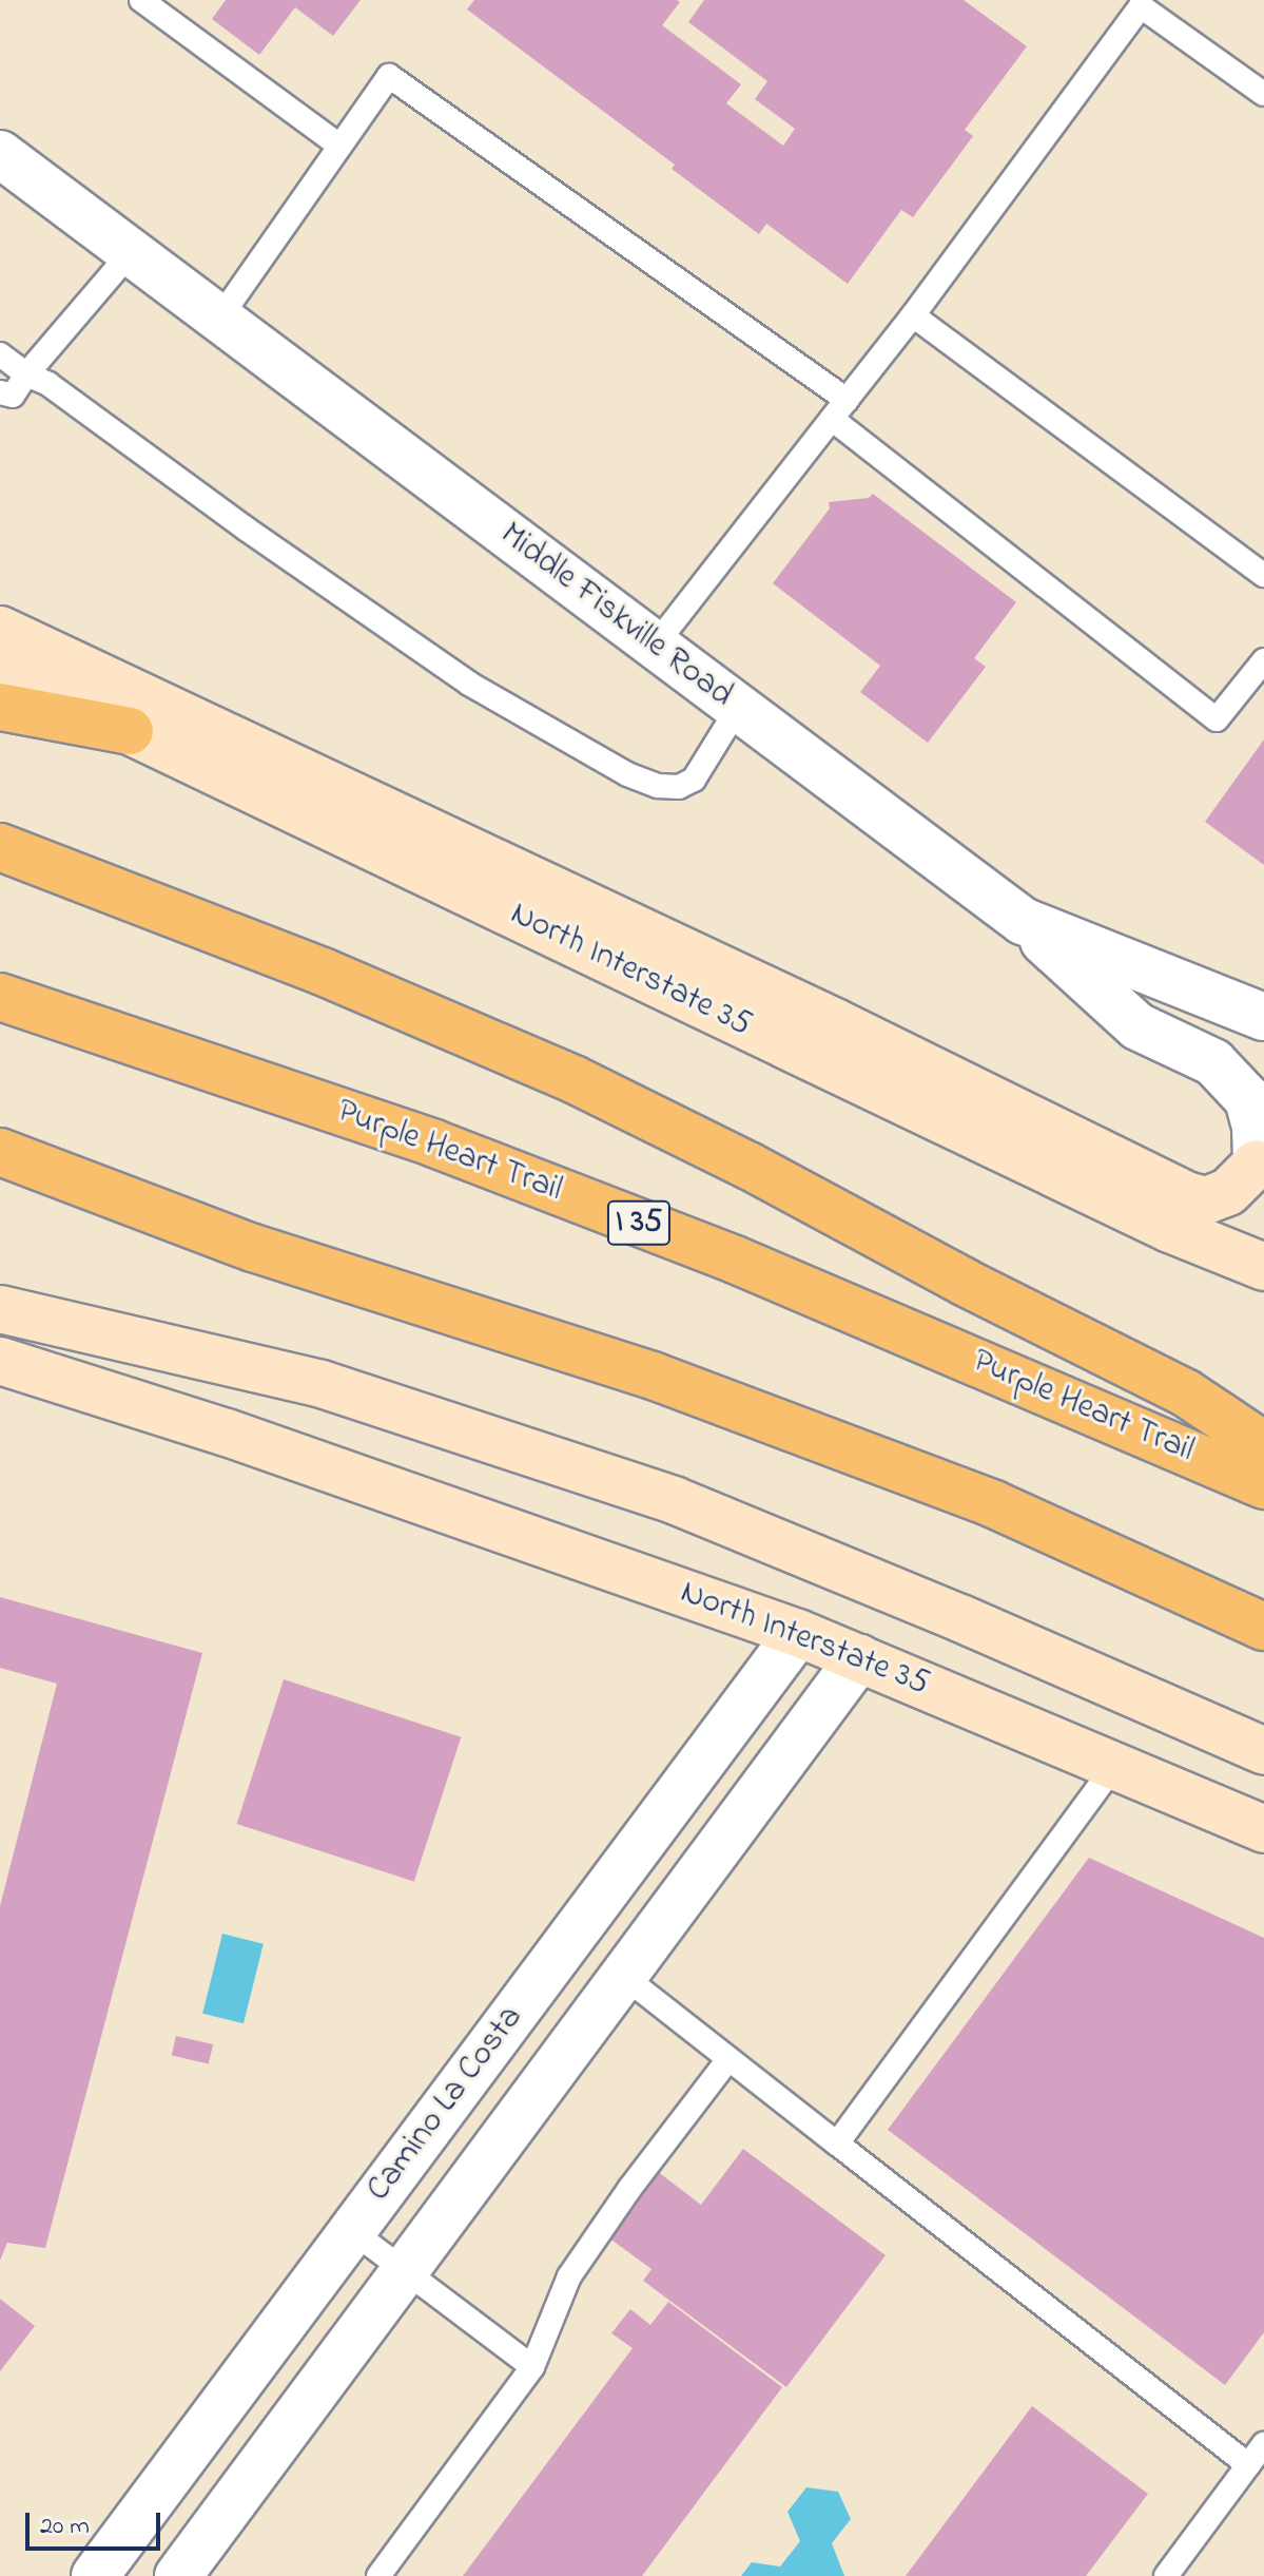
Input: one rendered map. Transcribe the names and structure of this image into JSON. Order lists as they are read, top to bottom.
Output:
{
  "streets": {
    "highway": ["Purple Heart Trail", "I 35"],
    "main road": ["North Interstate 35"],
    "street": ["Middle Fiskville Road", "Camino La Costa"]
  },
  "crossings": [
    ["North Interstate 35", "Camino La Costa"]
  ],
  "scale_bar": "20 m"
}
